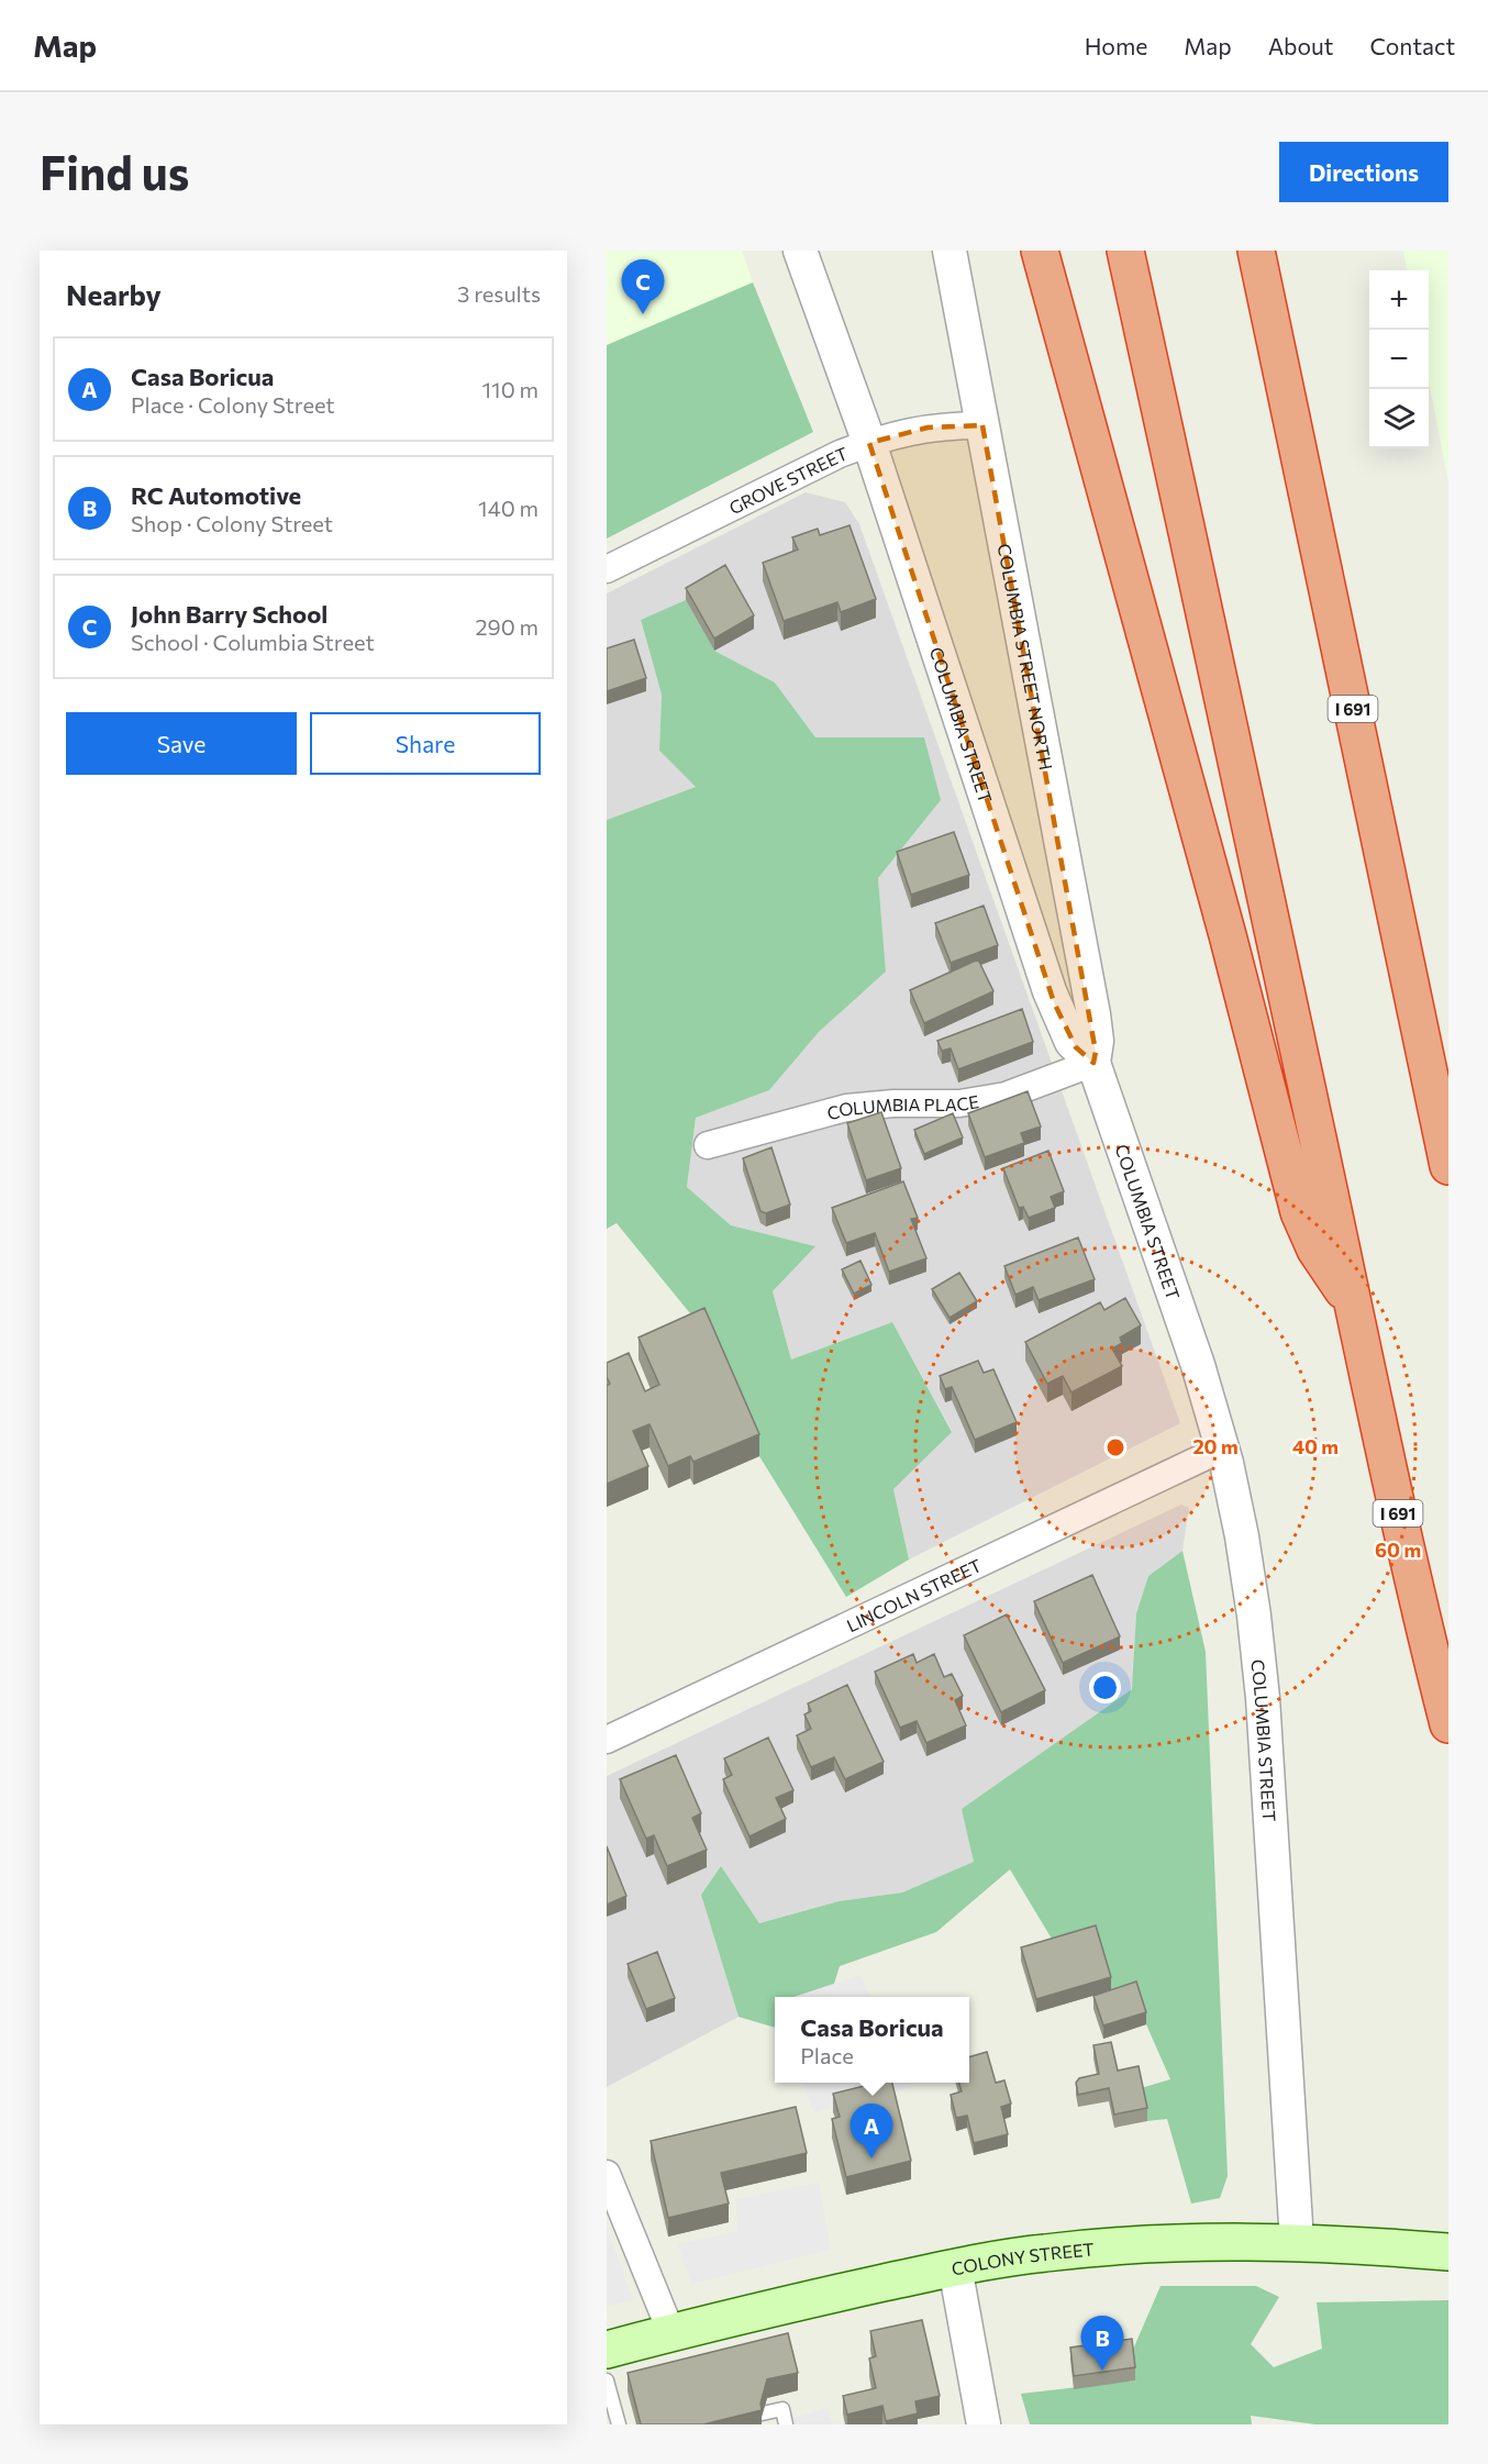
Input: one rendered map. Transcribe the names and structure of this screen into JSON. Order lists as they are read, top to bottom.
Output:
{
  "streets": {
    "highway": ["I 691"],
    "main road": ["COLONY STREET"],
    "street": [
      "GROVE STREET",
      "COLUMBIA STREET NORTH",
      "COLUMBIA STREET",
      "COLUMBIA PLACE",
      "LINCOLN STREET"
    ]
  },
  "crossings": [
    ["GROVE STREET", "COLUMBIA STREET NORTH"],
    ["GROVE STREET", "COLUMBIA STREET"],
    ["COLUMBIA STREET NORTH", "COLUMBIA STREET"],
    ["COLUMBIA STREET NORTH", "COLUMBIA PLACE"],
    ["COLUMBIA STREET", "COLUMBIA PLACE"],
    ["COLUMBIA STREET", "LINCOLN STREET"],
    ["COLUMBIA STREET", "COLONY STREET"]
  ],
  "page": {
    "header": "Map",
    "nav": [
      "Home",
      "Map",
      "About",
      "Contact"
    ],
    "buttons": [
      "Directions",
      ["Save", "Share"]
    ],
    "title": "Find us",
    "heading": ["Nearby", "3 results"],
    "pins": ["C", "A", "B"],
    "map_buttons": ["+", "−"],
    "list": [
      {
        "mark": "A",
        "name": "Casa Boricua",
        "note": "Place · Colony Street",
        "value": "110 m"
      },
      {
        "mark": "B",
        "name": "RC Automotive",
        "note": "Shop · Colony Street",
        "value": "140 m"
      },
      {
        "mark": "C",
        "name": "John Barry School",
        "note": "School · Columbia Street",
        "value": "290 m"
      }
    ],
    "popup": ["Casa Boricua", "Place"]
  },
  "rings": ["20 m", "40 m", "60 m"]
}
